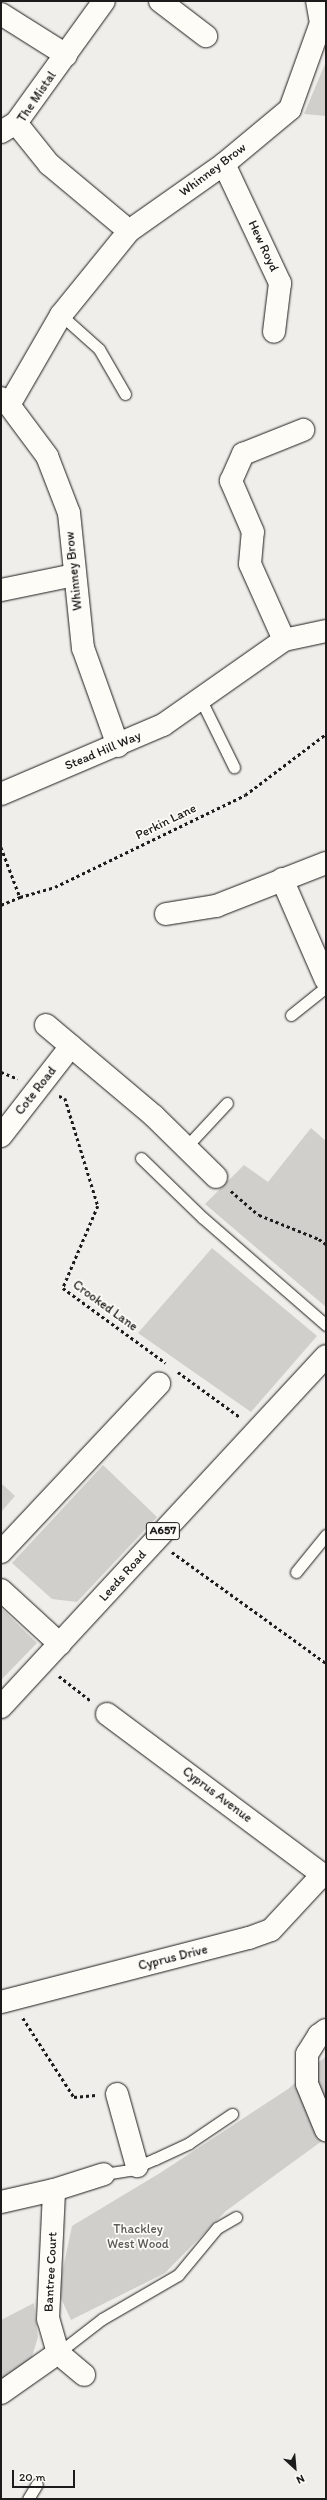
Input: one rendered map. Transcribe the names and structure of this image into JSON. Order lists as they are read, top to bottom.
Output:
{
  "streets": {
    "street": [
      "The Mistal",
      "Whinney Brow",
      "Hew Royd",
      "Stead Hill Way",
      "Cote Road",
      "A657",
      "Leeds Road",
      "Cyprus Avenue",
      "Cyprus Drive",
      "Bantree Court"
    ],
    "path": ["Perkin Lane", "Crooked Lane"]
  },
  "crossings": [
    ["The Mistal", "Whinney Brow"],
    ["Whinney Brow", "Hew Royd"],
    ["Whinney Brow", "Stead Hill Way"],
    ["Cote Road", "Crooked Lane"],
    ["Crooked Lane", "Leeds Road"],
    ["Cyprus Avenue", "Cyprus Drive"]
  ],
  "parks": ["Thackley West Wood"],
  "scale_bar": "20 m",
  "north": "bottom right"
}
